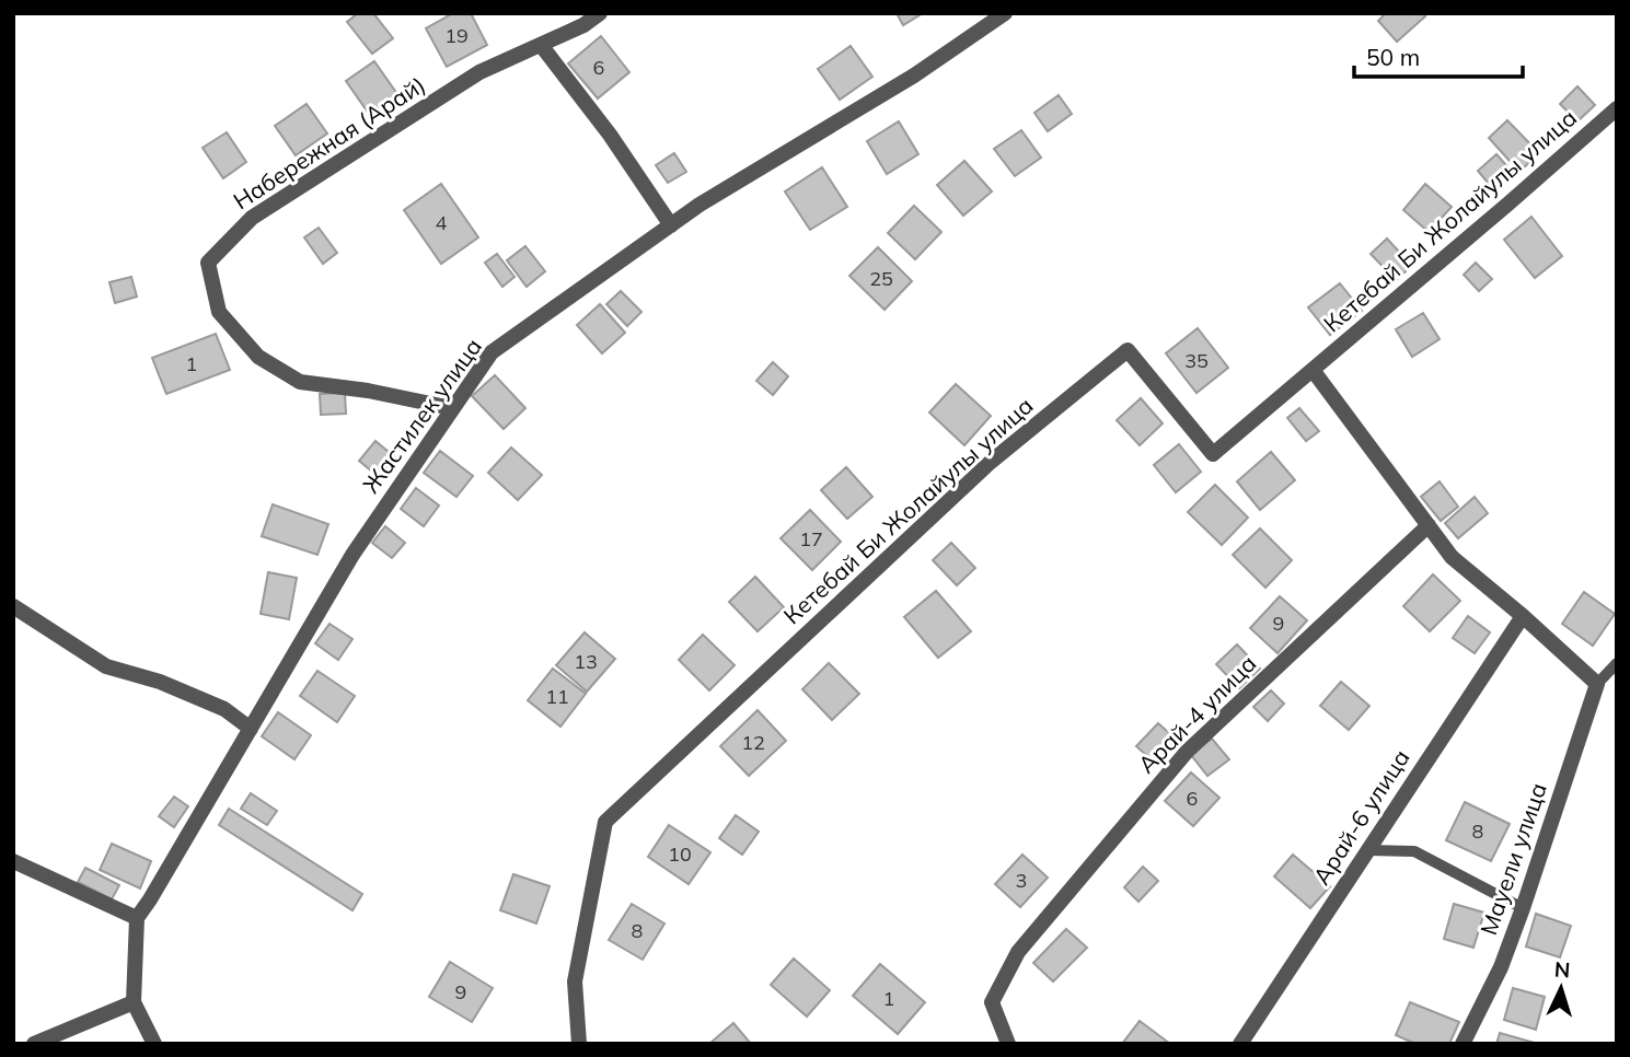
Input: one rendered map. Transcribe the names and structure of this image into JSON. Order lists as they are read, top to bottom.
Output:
{
  "streets": {
    "street": [
      "Набережная (Арай)",
      "Кетебай Би Жолайулы улица",
      "Жастилек улица",
      "Арай-4 улица",
      "Арай-6 улица",
      "Мауели улица"
    ]
  },
  "crossings": [
    ["Набережная (Арай)", "Жастилек улица"]
  ],
  "house_numbers": [
    "19",
    "6",
    "4",
    "25",
    "35",
    "1",
    "17",
    "9",
    "13",
    "11",
    "12",
    "6",
    "8",
    "10",
    "3",
    "8",
    "9",
    "1"
  ],
  "scale_bar": "50 m",
  "north": "top"
}
